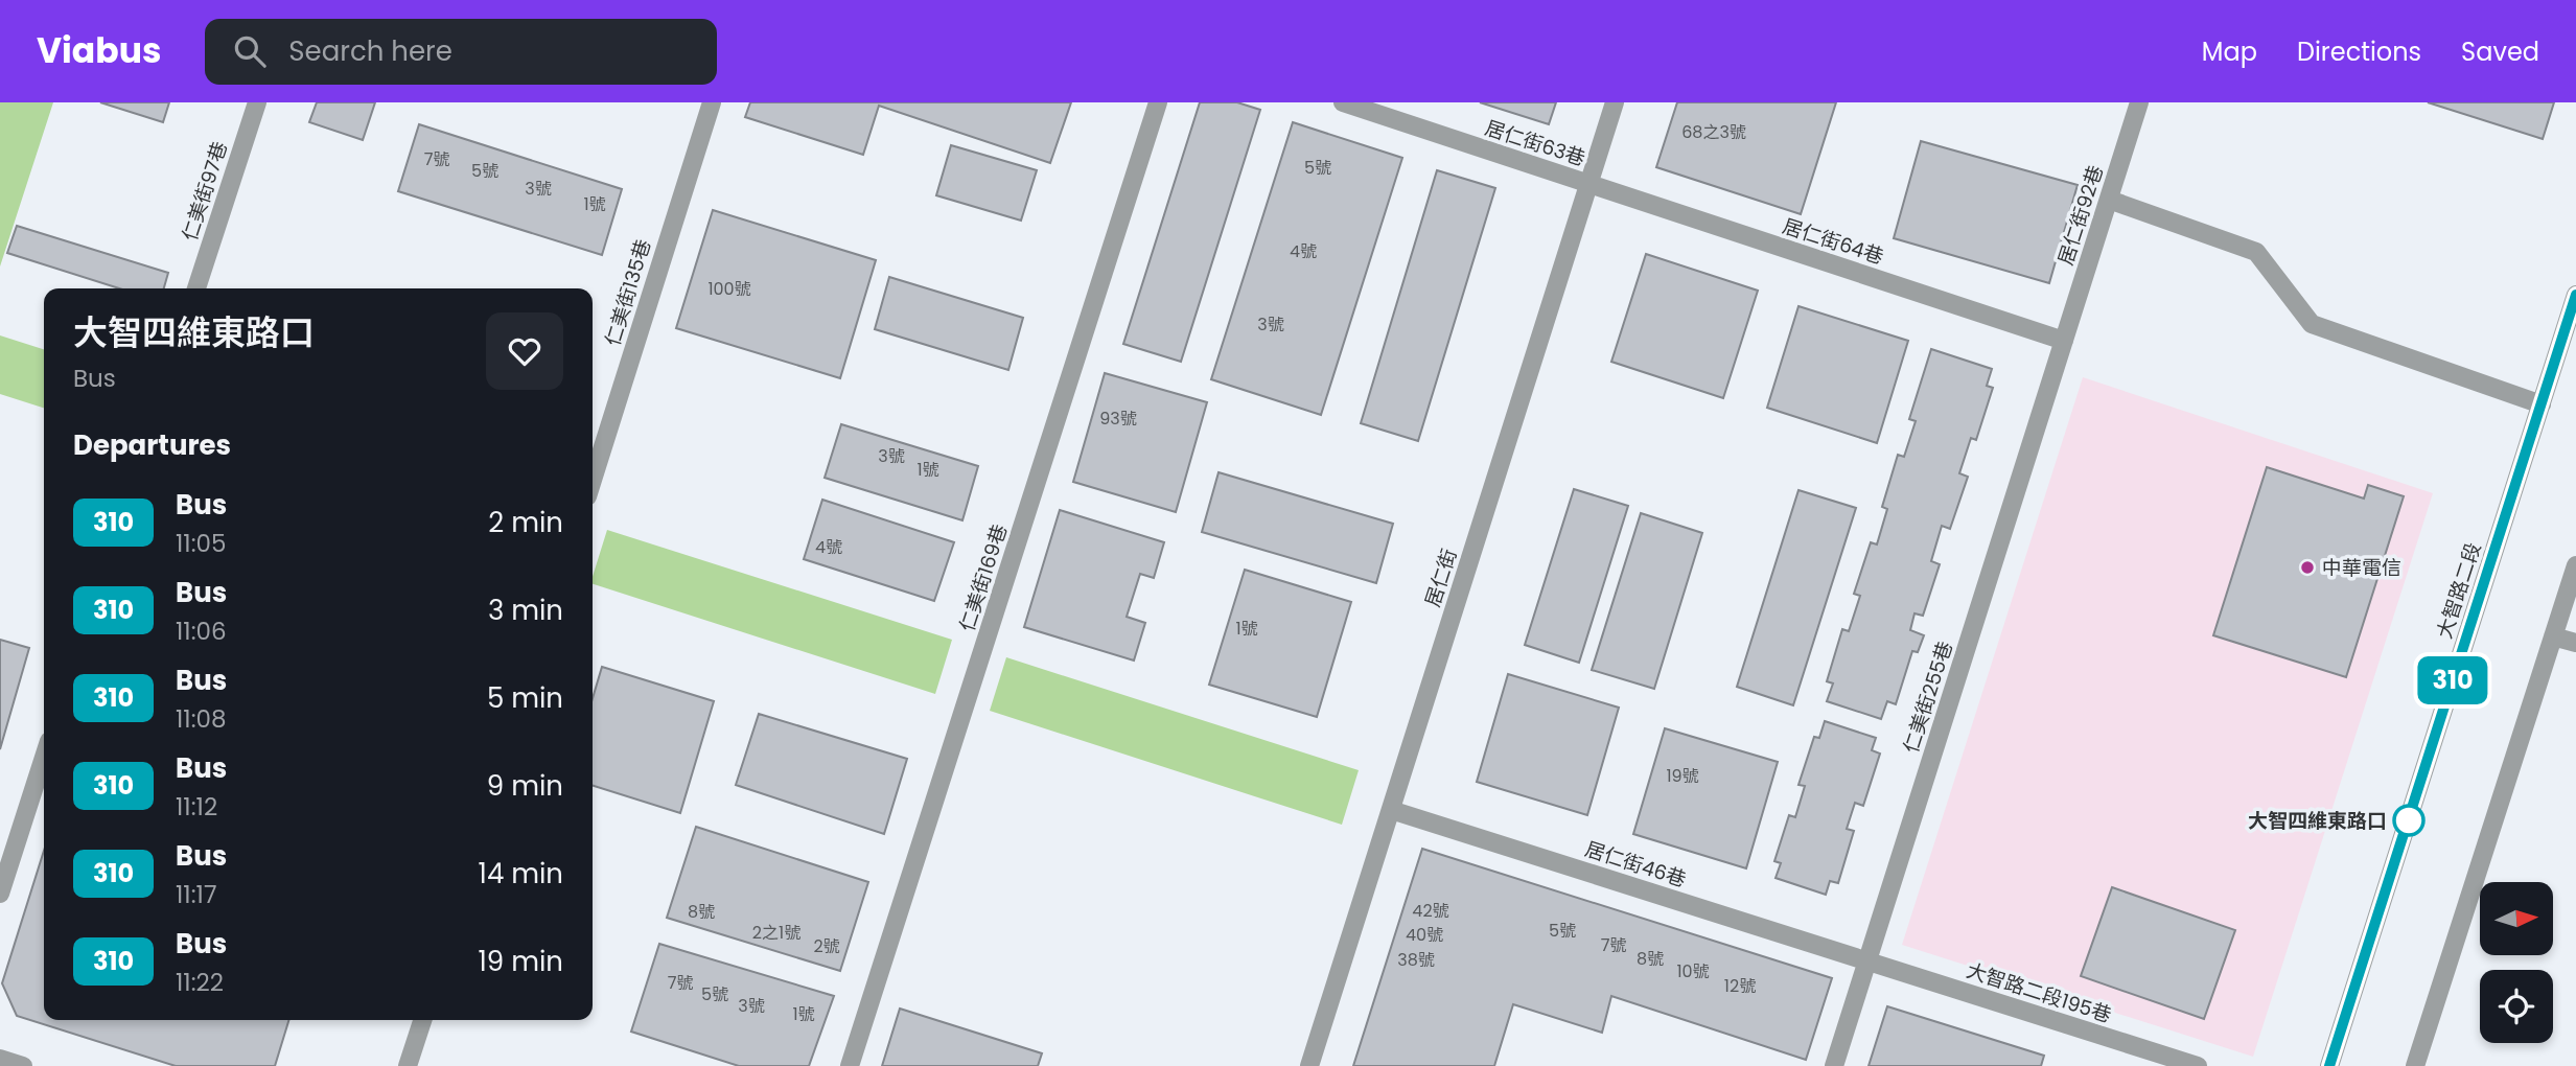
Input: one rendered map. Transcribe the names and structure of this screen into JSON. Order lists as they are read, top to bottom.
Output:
{
  "streets": {
    "street": [
      "居仁街63巷",
      "仁美街97巷",
      "居仁街92巷",
      "居仁街64巷",
      "仁美街135巷",
      "仁美街169巷",
      "居仁街",
      "大智路二段",
      "仁美街255巷",
      "居仁街46巷",
      "大智路二段195巷"
    ]
  },
  "crossings": [
    ["居仁街63巷", "居仁街64巷"],
    ["居仁街63巷", "居仁街"],
    ["居仁街92巷", "居仁街64巷"],
    ["居仁街92巷", "仁美街255巷"],
    ["居仁街64巷", "居仁街"],
    ["居仁街64巷", "仁美街255巷"],
    ["居仁街", "居仁街46巷"],
    ["仁美街255巷", "居仁街46巷"],
    ["仁美街255巷", "大智路二段195巷"],
    ["居仁街46巷", "大智路二段195巷"]
  ],
  "places": ["中華電信", "大智四維東路口"],
  "lines": ["bus line 310"],
  "house_numbers": [
    "68之3號",
    "7號",
    "5號",
    "5號",
    "3號",
    "1號",
    "4號",
    "100號",
    "3號",
    "93號",
    "3號",
    "1號",
    "4號",
    "1號",
    "19號",
    "42號",
    "8號",
    "5號",
    "2之1號",
    "40號",
    "7號",
    "2號",
    "8號",
    "38號",
    "10號",
    "7號",
    "12號",
    "5號",
    "3號",
    "1號"
  ],
  "north": "right",
  "page": {
    "header": "Viabus",
    "search": "Search here",
    "nav": ["Map", "Directions", "Saved"],
    "on_map": "310",
    "heading": [
      ["大智四維東路口", "Bus"],
      "Departures"
    ],
    "list": [
      {
        "mark": "310",
        "name": "Bus",
        "note": "11:05",
        "value": "2 min"
      },
      {
        "mark": "310",
        "name": "Bus",
        "note": "11:06",
        "value": "3 min"
      },
      {
        "mark": "310",
        "name": "Bus",
        "note": "11:08",
        "value": "5 min"
      },
      {
        "mark": "310",
        "name": "Bus",
        "note": "11:12",
        "value": "9 min"
      },
      {
        "mark": "310",
        "name": "Bus",
        "note": "11:17",
        "value": "14 min"
      },
      {
        "mark": "310",
        "name": "Bus",
        "note": "11:22",
        "value": "19 min"
      }
    ]
  }
}
